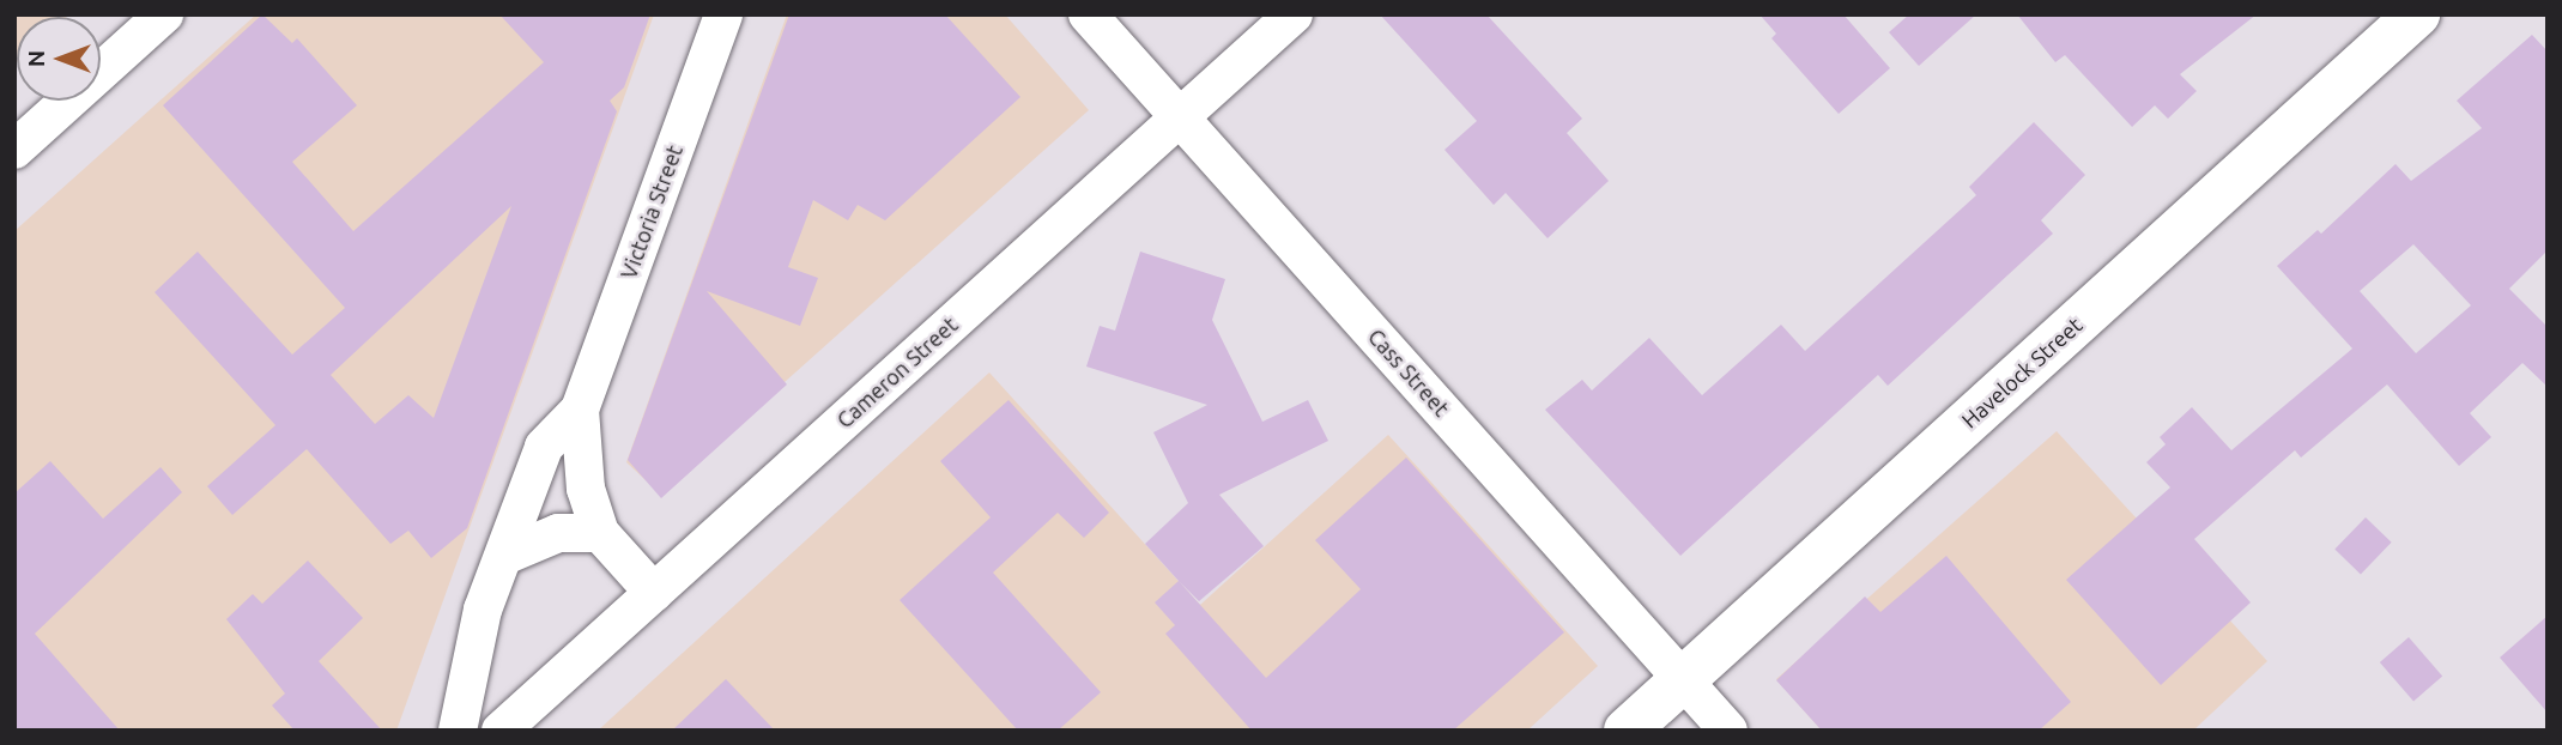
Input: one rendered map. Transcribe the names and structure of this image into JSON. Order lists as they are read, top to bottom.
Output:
{
  "streets": {
    "street": [
      "Victoria Street",
      "Cameron Street",
      "Cass Street",
      "Havelock Street"
    ]
  },
  "crossings": [
    ["Victoria Street", "Cameron Street"],
    ["Cameron Street", "Cass Street"],
    ["Cass Street", "Havelock Street"]
  ],
  "north": "left"
}
